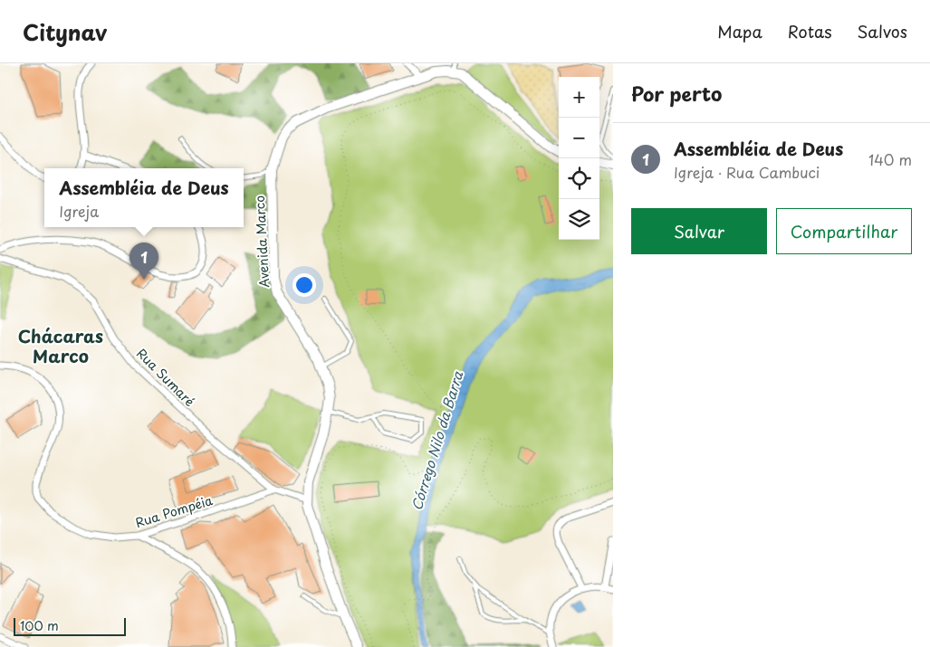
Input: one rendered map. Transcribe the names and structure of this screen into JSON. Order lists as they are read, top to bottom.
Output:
{
  "streets": {
    "main road": ["Avenida Marco"],
    "street": ["Rua Sumaré", "Rua Pompéia"]
  },
  "crossings": [
    ["Rua Sumaré", "Rua Pompéia"]
  ],
  "districts": ["Chácaras Marco"],
  "water": ["Córrego Nilo da Barra"],
  "scale_bar": "100 m",
  "page": {
    "header": "Citynav",
    "nav": ["Mapa", "Rotas", "Salvos"],
    "heading": "Por perto",
    "map_buttons": ["+", "−"],
    "list": [
      {
        "mark": "1",
        "name": "Assembléia de Deus",
        "note": "Igreja · Rua Cambuci",
        "value": "140 m"
      }
    ],
    "popup": ["Assembléia de Deus", "Igreja"],
    "buttons": ["Salvar", "Compartilhar"],
    "pins": "1",
    "scale": "100 m"
  }
}
